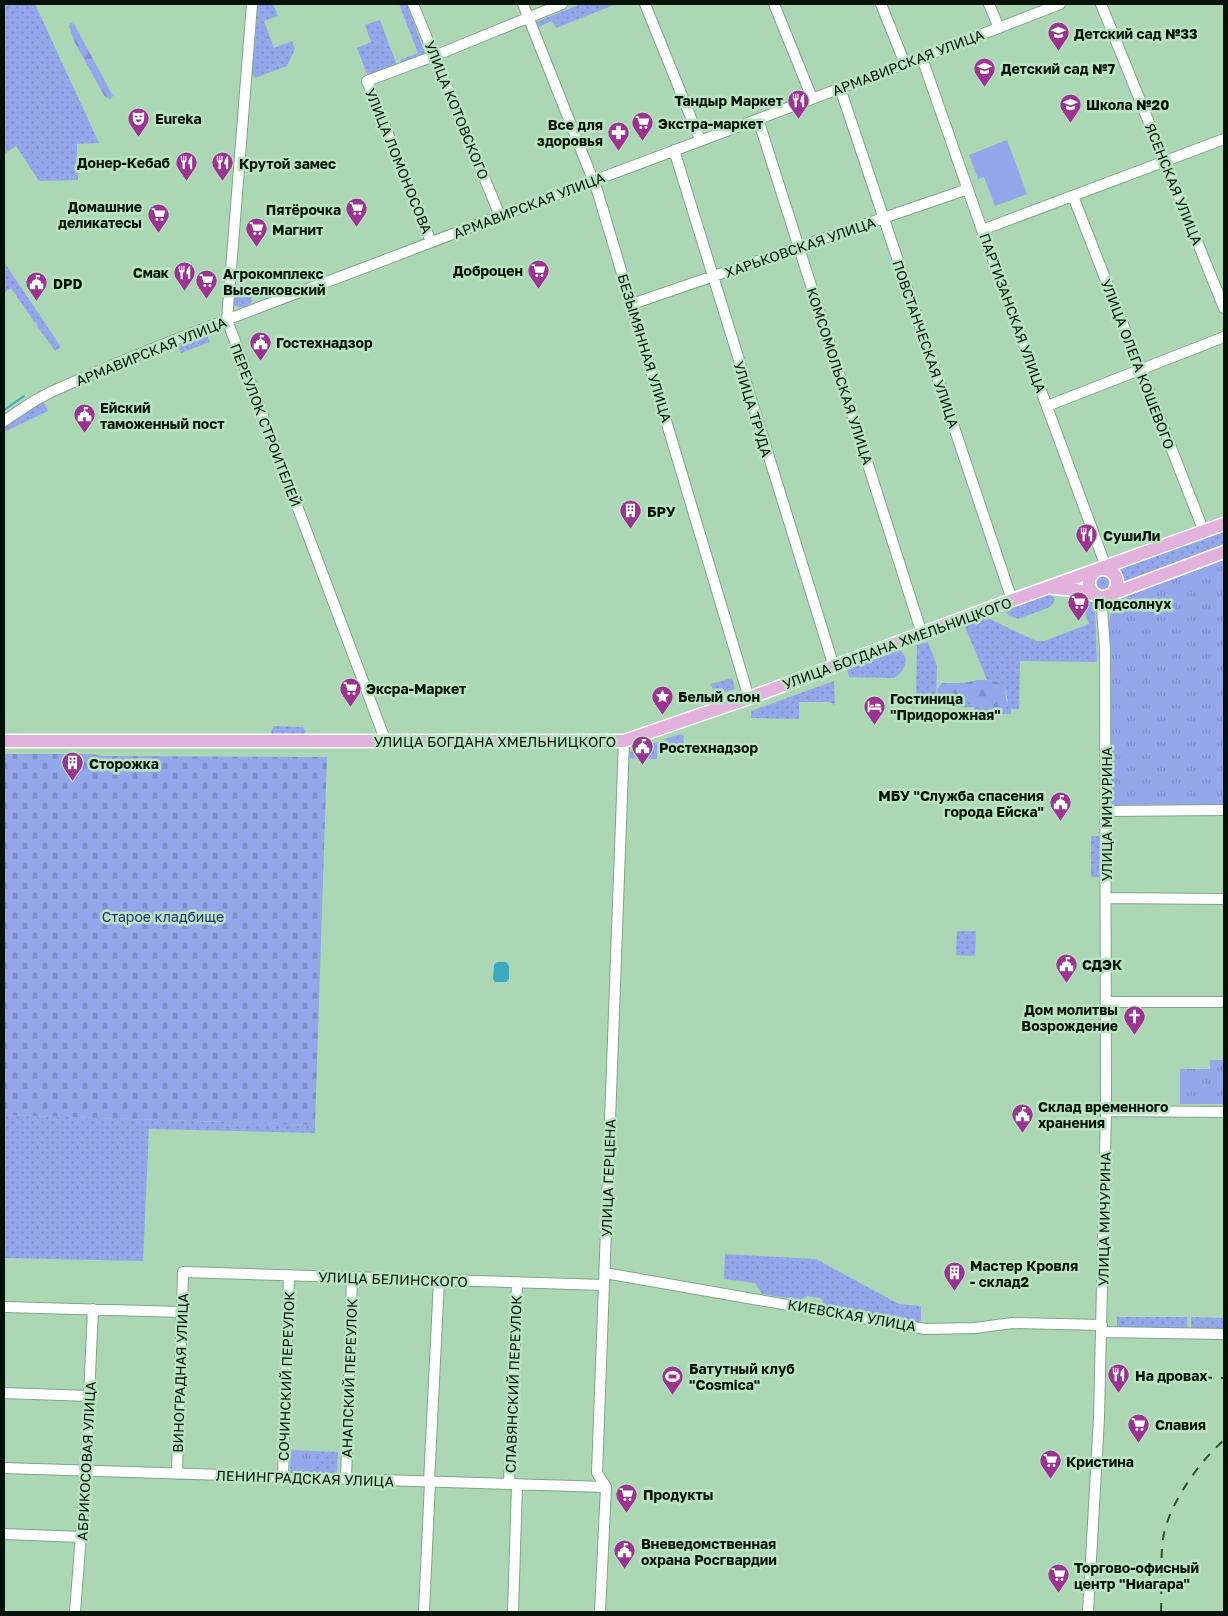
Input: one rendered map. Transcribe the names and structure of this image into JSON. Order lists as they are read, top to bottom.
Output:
{
  "streets": {
    "main road": ["УЛИЦА БОГДАНА ХМЕЛЬНИЦКОГО"],
    "street": [
      "АРМАВИРСКАЯ УЛИЦА",
      "УЛИЦА КОТОВСКОГО",
      "УЛИЦА ЛОМОНОСОВА",
      "ЯСЕНСКАЯ УЛИЦА",
      "ХАРЬКОВСКАЯ УЛИЦА",
      "ПАРТИЗАНСКАЯ УЛИЦА",
      "ПОВСТАНЧЕСКАЯ УЛИЦА",
      "БЕЗЫМЯННАЯ УЛИЦА",
      "УЛИЦА ОЛЕГА КОШЕВОГО",
      "КОМСОМОЛЬСКАЯ УЛИЦА",
      "УЛИЦА ТРУДА",
      "ПЕРЕУЛОК СТРОИТЕЛЕЙ",
      "УЛИЦА МИЧУРИНА",
      "УЛИЦА ГЕРЦЕНА",
      "УЛИЦА БЕЛИНСКОГО",
      "КИЕВСКАЯ УЛИЦА",
      "ВИНОГРАДНАЯ УЛИЦА",
      "СОЧИНСКИЙ ПЕРЕУЛОК",
      "АНАПСКИЙ ПЕРЕУЛОК",
      "СЛАВЯНСКИЙ ПЕРЕУЛОК",
      "АБРИКОСОВАЯ УЛИЦА",
      "ЛЕНИНГРАДСКАЯ УЛИЦА"
    ]
  },
  "crossings": [
    ["АРМАВИРСКАЯ УЛИЦА", "УЛИЦА КОТОВСКОГО"],
    ["АРМАВИРСКАЯ УЛИЦА", "УЛИЦА ЛОМОНОСОВА"],
    ["АРМАВИРСКАЯ УЛИЦА", "ПАРТИЗАНСКАЯ УЛИЦА"],
    ["АРМАВИРСКАЯ УЛИЦА", "ПОВСТАНЧЕСКАЯ УЛИЦА"],
    ["АРМАВИРСКАЯ УЛИЦА", "БЕЗЫМЯННАЯ УЛИЦА"],
    ["АРМАВИРСКАЯ УЛИЦА", "КОМСОМОЛЬСКАЯ УЛИЦА"],
    ["АРМАВИРСКАЯ УЛИЦА", "УЛИЦА ТРУДА"],
    ["АРМАВИРСКАЯ УЛИЦА", "ПЕРЕУЛОК СТРОИТЕЛЕЙ"],
    ["УЛИЦА КОТОВСКОГО", "УЛИЦА ЛОМОНОСОВА"],
    ["ХАРЬКОВСКАЯ УЛИЦА", "ПАРТИЗАНСКАЯ УЛИЦА"],
    ["ХАРЬКОВСКАЯ УЛИЦА", "ПОВСТАНЧЕСКАЯ УЛИЦА"],
    ["ХАРЬКОВСКАЯ УЛИЦА", "БЕЗЫМЯННАЯ УЛИЦА"],
    ["ХАРЬКОВСКАЯ УЛИЦА", "КОМСОМОЛЬСКАЯ УЛИЦА"],
    ["ХАРЬКОВСКАЯ УЛИЦА", "УЛИЦА ТРУДА"],
    ["ПАРТИЗАНСКАЯ УЛИЦА", "УЛИЦА БОГДАНА ХМЕЛЬНИЦКОГО"],
    ["ПАРТИЗАНСКАЯ УЛИЦА", "УЛИЦА МИЧУРИНА"],
    ["ПОВСТАНЧЕСКАЯ УЛИЦА", "УЛИЦА БОГДАНА ХМЕЛЬНИЦКОГО"],
    ["БЕЗЫМЯННАЯ УЛИЦА", "УЛИЦА БОГДАНА ХМЕЛЬНИЦКОГО"],
    ["УЛИЦА ОЛЕГА КОШЕВОГО", "УЛИЦА БОГДАНА ХМЕЛЬНИЦКОГО"],
    ["КОМСОМОЛЬСКАЯ УЛИЦА", "УЛИЦА БОГДАНА ХМЕЛЬНИЦКОГО"],
    ["УЛИЦА ТРУДА", "УЛИЦА БОГДАНА ХМЕЛЬНИЦКОГО"],
    ["ПЕРЕУЛОК СТРОИТЕЛЕЙ", "УЛИЦА БОГДАНА ХМЕЛЬНИЦКОГО"],
    ["УЛИЦА БОГДАНА ХМЕЛЬНИЦКОГО", "УЛИЦА МИЧУРИНА"],
    ["УЛИЦА БОГДАНА ХМЕЛЬНИЦКОГО", "УЛИЦА ГЕРЦЕНА"],
    ["УЛИЦА МИЧУРИНА", "КИЕВСКАЯ УЛИЦА"],
    ["УЛИЦА ГЕРЦЕНА", "УЛИЦА БЕЛИНСКОГО"],
    ["УЛИЦА ГЕРЦЕНА", "КИЕВСКАЯ УЛИЦА"],
    ["УЛИЦА БЕЛИНСКОГО", "ВИНОГРАДНАЯ УЛИЦА"],
    ["УЛИЦА БЕЛИНСКОГО", "СОЧИНСКИЙ ПЕРЕУЛОК"],
    ["УЛИЦА БЕЛИНСКОГО", "АНАПСКИЙ ПЕРЕУЛОК"],
    ["УЛИЦА БЕЛИНСКОГО", "СЛАВЯНСКИЙ ПЕРЕУЛОК"],
    ["ВИНОГРАДНАЯ УЛИЦА", "ЛЕНИНГРАДСКАЯ УЛИЦА"],
    ["СОЧИНСКИЙ ПЕРЕУЛОК", "ЛЕНИНГРАДСКАЯ УЛИЦА"],
    ["АНАПСКИЙ ПЕРЕУЛОК", "ЛЕНИНГРАДСКАЯ УЛИЦА"],
    ["СЛАВЯНСКИЙ ПЕРЕУЛОК", "ЛЕНИНГРАДСКАЯ УЛИЦА"],
    ["АБРИКОСОВАЯ УЛИЦА", "ЛЕНИНГРАДСКАЯ УЛИЦА"]
  ],
  "parks": ["Старое кладбище"],
  "places": {
    "school or university": ["Детский сад №33", "Детский сад №7", "Школа №20"],
    "restaurant": [
      "Тандыр Маркет",
      "Донер-Кебаб",
      "Крутой замес",
      "Смак",
      "СушиЛи",
      "На дровах"
    ],
    "theatre": ["Eureka"],
    "supermarket": [
      "Экстра-маркет",
      "Пятёрочка",
      "Домашние деликатесы",
      "Магнит",
      "Доброцен",
      "Агрокомплекс Выселковский",
      "Подсолнух",
      "Эксра-Маркет",
      "Славия",
      "Кристина",
      "Продукты",
      "Торгово-офисный центр \"Ниагара\""
    ],
    "pharmacy": ["Все для здоровья"],
    "public building": [
      "DPD",
      "Гостехнадзор",
      "Ейский таможенный пост",
      "Ростехнадзор",
      "МБУ \"Служба спасения города Ейска\"",
      "СДЭК",
      "Склад временного хранения",
      "Вневедомственная охрана Росгвардии"
    ],
    "building": ["БРУ", "Сторожка", "Мастер Кровля - склад2"],
    "place": ["Белый слон"],
    "hotel": ["Гостиница \"Придорожная\""],
    "church": ["Дом молитвы Возрождение"],
    "sports": ["Батутный клуб \"Cosmica\""]
  }
}
